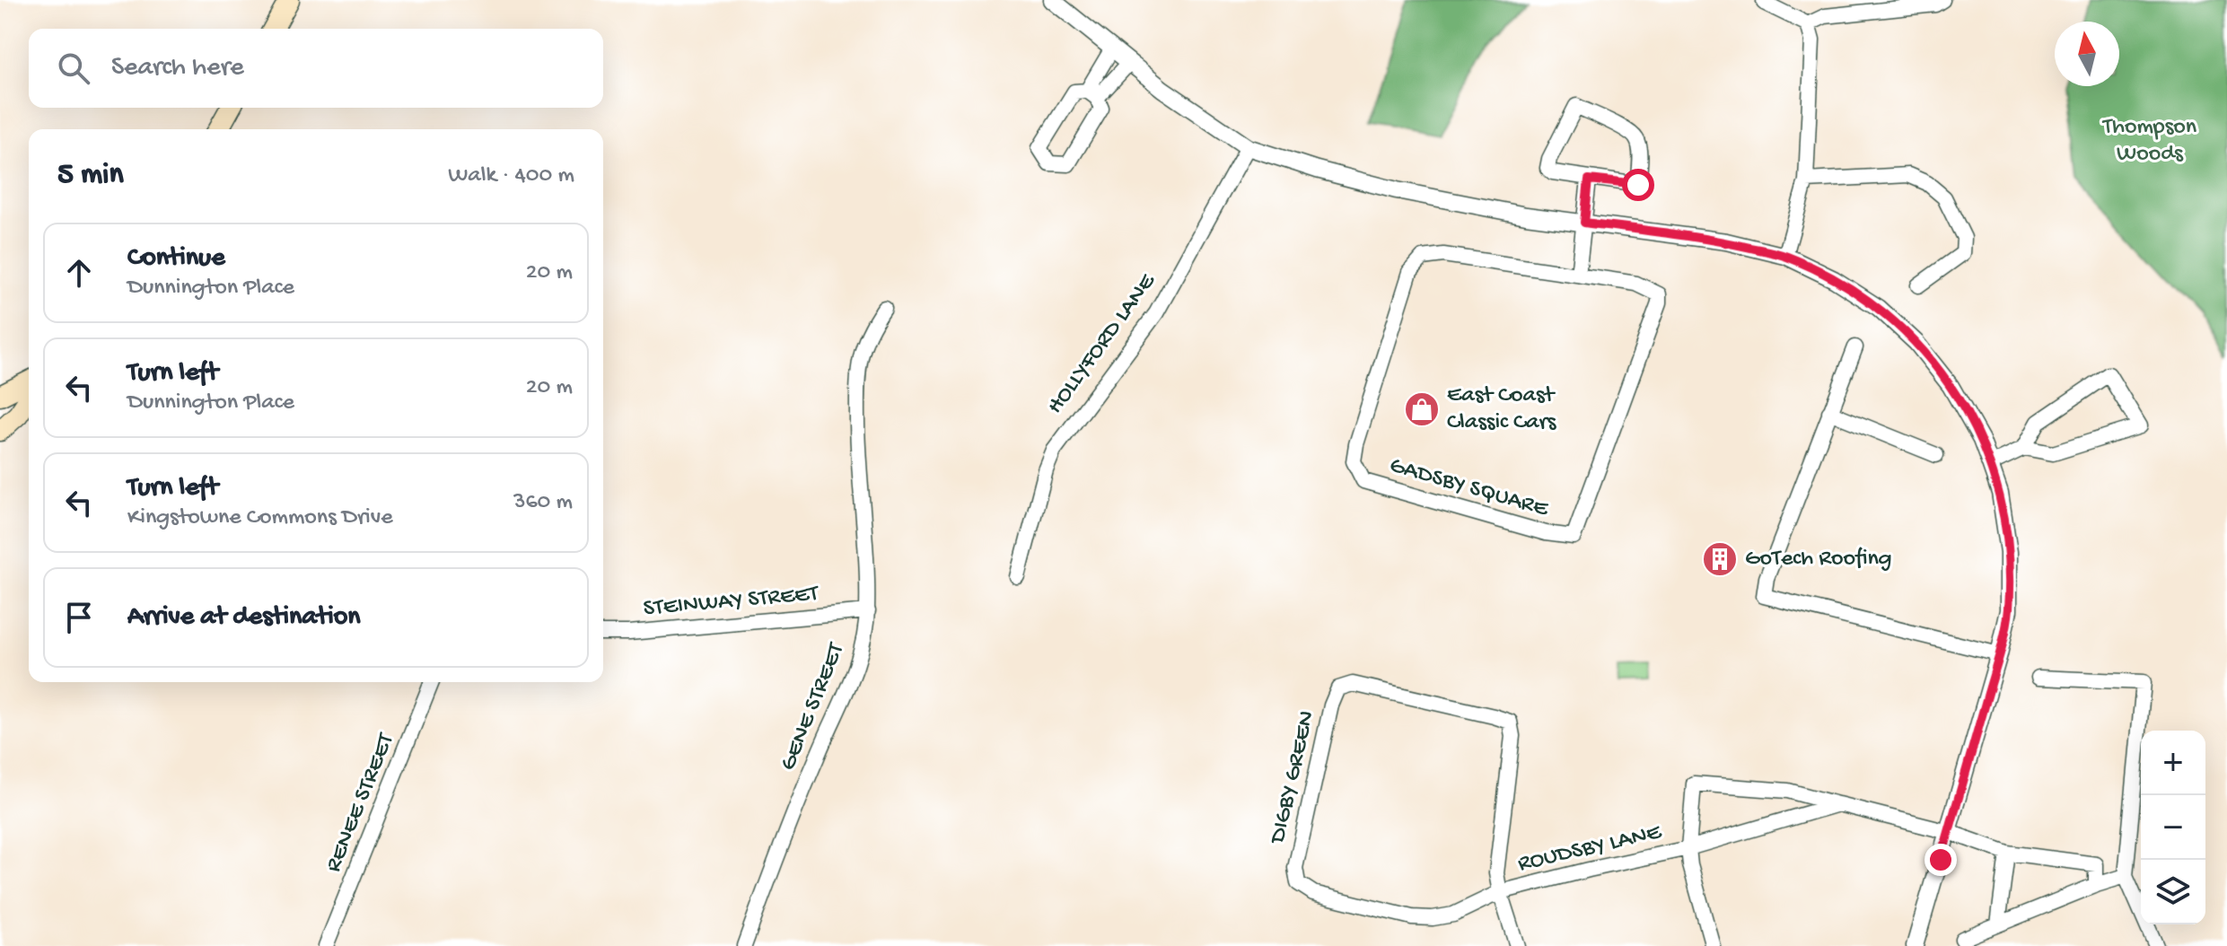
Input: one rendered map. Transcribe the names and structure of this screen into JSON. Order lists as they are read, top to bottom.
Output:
{
  "streets": {
    "street": [
      "HOLLYFORD LANE",
      "GADSBY SQUARE",
      "STEINWAY STREET",
      "GENE STREET",
      "DIGBY GREEN",
      "RENEE STREET",
      "ROUDSBY LANE"
    ]
  },
  "crossings": [
    ["STEINWAY STREET", "GENE STREET"],
    ["DIGBY GREEN", "ROUDSBY LANE"]
  ],
  "parks": ["Thompson Woods"],
  "places": {
    "shop": ["East Coast Classic Cars"],
    "building": ["GoTech Roofing"]
  },
  "north": "top",
  "page": {
    "search": "Search here",
    "heading": ["5 min", "Walk · 400 m"],
    "list": [
      ["Continue", "Dunnington Place", "20 m"],
      ["Turn left", "Dunnington Place", "20 m"],
      ["Turn left", "Kingstowne Commons Drive", "360 m"],
      "Arrive at destination"
    ],
    "map_buttons": ["+", "−"]
  }
}
